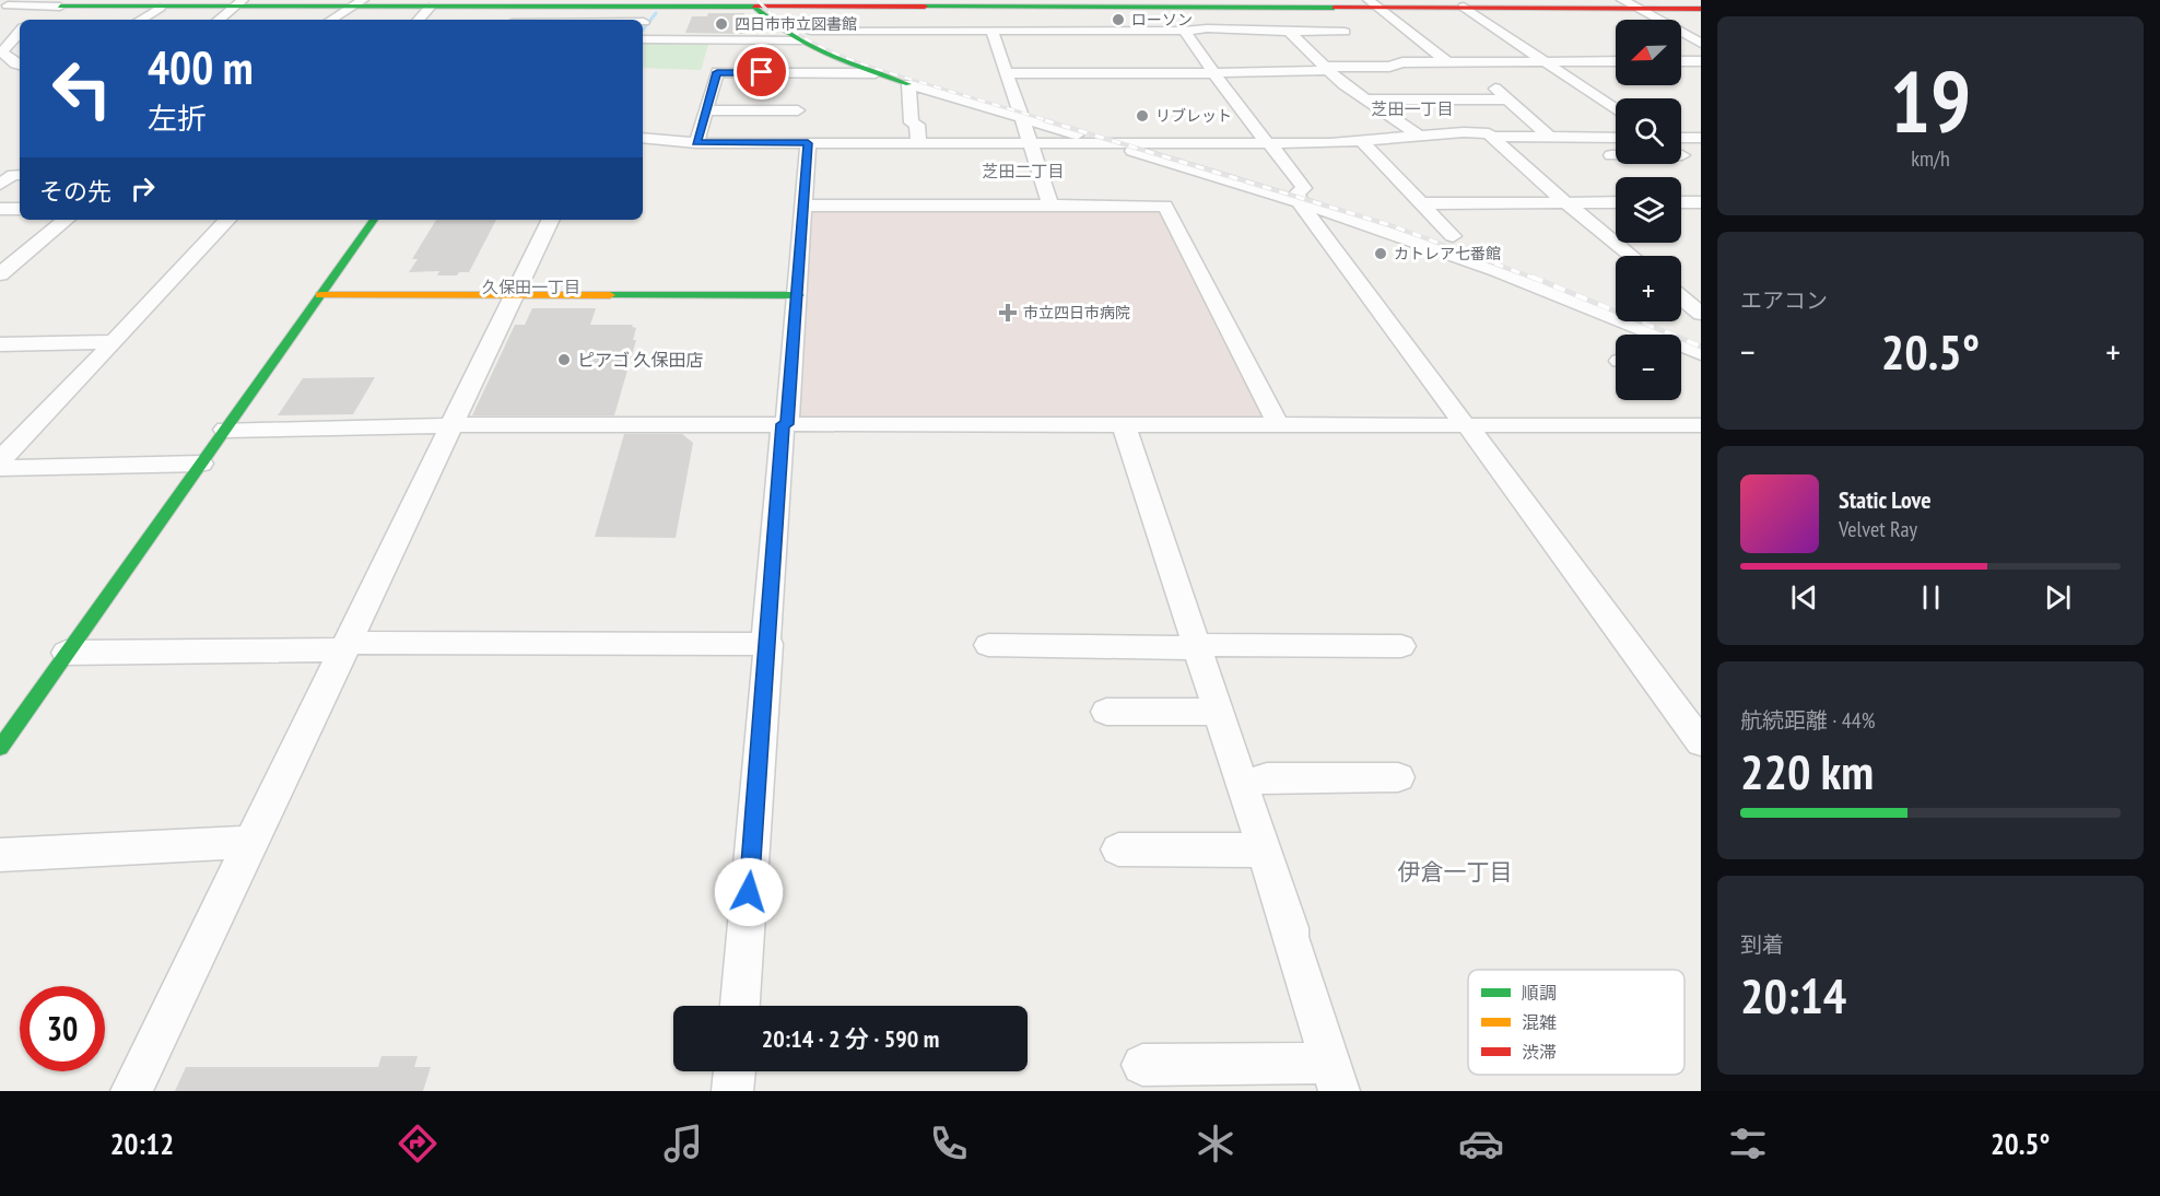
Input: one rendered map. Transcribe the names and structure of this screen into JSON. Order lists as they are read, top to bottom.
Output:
{
  "districts": [
    "芝田一丁目",
    "芝田二丁目",
    "久保田一丁目",
    "伊倉一丁目"
  ],
  "places": {
    "other": [
      "ローソン",
      "四日市市立図書館",
      "リブレット",
      "カトレア七番館",
      "ピアゴ 久保田店"
    ],
    "health": ["市立四日市病院"]
  },
  "legend": ["順調", "混雑", "渋滞"],
  "north": "bottom left",
  "page": {
    "tile": [
      ["19", "km/h"],
      "エアコン",
      ["航続距離 · 44%", "220 km"],
      ["到着", "20:14"]
    ],
    "map_buttons": ["+", "−"],
    "turn": ["400 m", "左折"],
    "then": "その先",
    "heat": ["−", "20.5°", "+"],
    "song": ["Static Love", "Velvet Ray"],
    "limit": "30",
    "trip": "20:14 · 2 分 · 590 m",
    "tabs": ["20:12", "20.5°"]
  }
}
